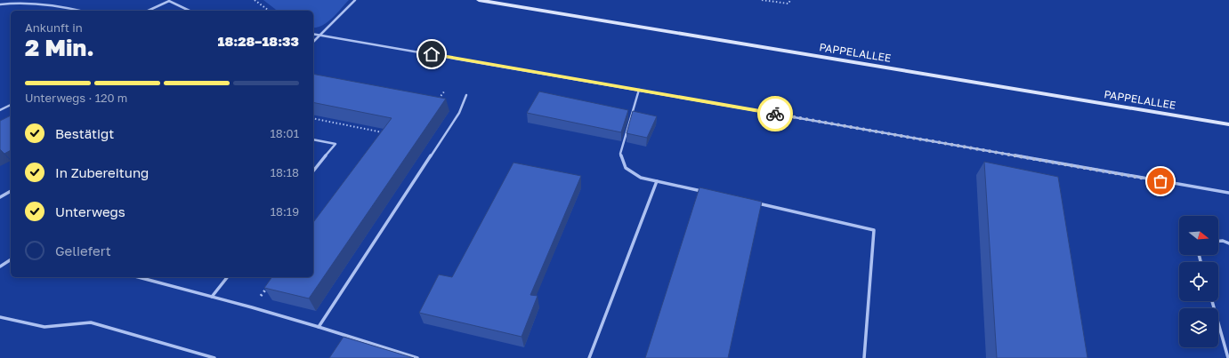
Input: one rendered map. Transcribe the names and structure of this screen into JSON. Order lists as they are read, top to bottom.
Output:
{
  "streets": {
    "main road": ["PAPPELALLEE"]
  },
  "north": "right",
  "page": {
    "heading": ["2 Min.", "Ankunft in", "18:28–18:33"],
    "bar": "Unterwegs · 120 m",
    "list": [
      ["Bestätigt", "18:01"],
      ["In Zubereitung", "18:18"],
      ["Unterwegs", "18:19"],
      "Geliefert"
    ]
  }
}
